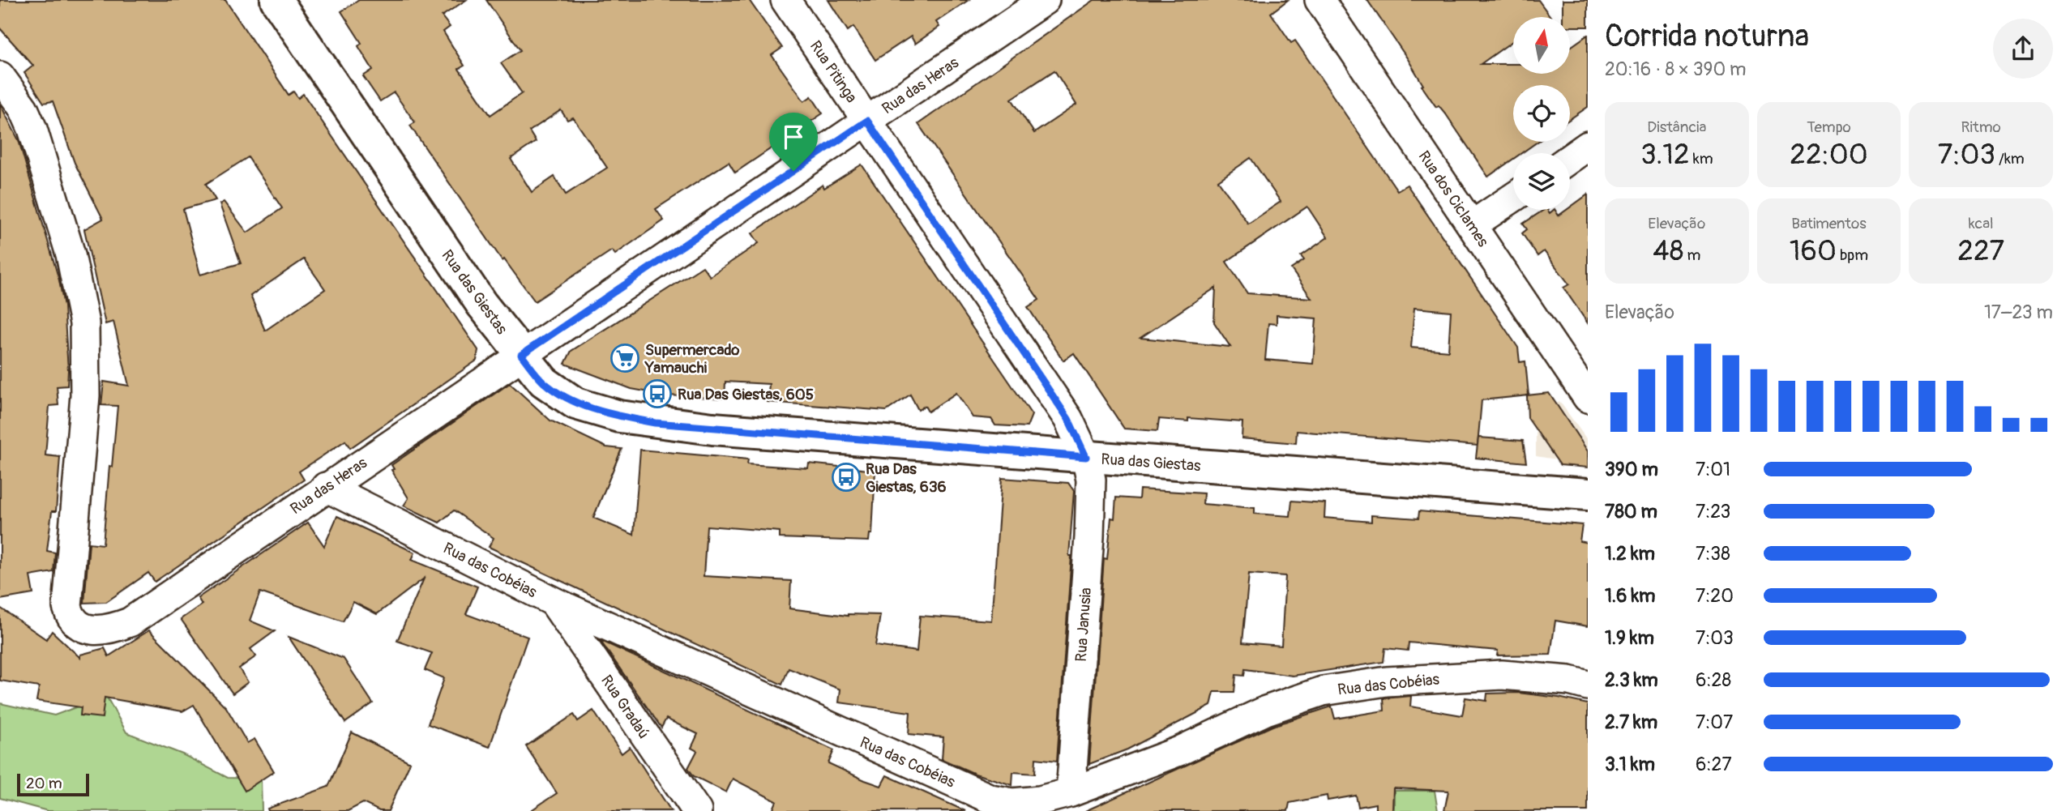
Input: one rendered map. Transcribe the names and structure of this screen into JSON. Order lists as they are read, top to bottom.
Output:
{
  "streets": {
    "main road": ["Rua das Giestas"],
    "street": [
      "Rua Pitinga",
      "Rua das Heras",
      "Rua dos Ciclames",
      "Rua das Cobéias",
      "Rua Janusia",
      "Rua Gradaú"
    ]
  },
  "crossings": [
    ["Rua Pitinga", "Rua das Heras"],
    ["Rua Pitinga", "Rua das Giestas"],
    ["Rua Pitinga", "Rua Janusia"],
    ["Rua das Heras", "Rua das Giestas"],
    ["Rua das Heras", "Rua das Cobéias"],
    ["Rua das Giestas", "Rua Janusia"],
    ["Rua das Cobéias", "Rua Janusia"],
    ["Rua das Cobéias", "Rua Gradaú"]
  ],
  "places": {
    "supermarket": ["Supermercado Yamauchi"],
    "bus stop": ["Rua Das Giestas, 605", "Rua Das Giestas, 636"]
  },
  "scale_bar": "20 m",
  "north": "top",
  "page": {
    "heading": ["Corrida noturna", "20:16 · 8 × 390 m"],
    "stats": [
      ["Distância", "3.12 km"],
      ["Tempo", "22:00"],
      ["Ritmo", "7:03 /km"],
      ["Elevação", "48 m"],
      ["Batimentos", "160 bpm"],
      ["kcal", "227"]
    ],
    "chart": ["Elevação", "17–23 m"],
    "list": [
      {
        "name": "390 m",
        "note": "7:01"
      },
      {
        "name": "780 m",
        "note": "7:23"
      },
      {
        "name": "1.2 km",
        "note": "7:38"
      },
      {
        "name": "1.6 km",
        "note": "7:20"
      },
      {
        "name": "1.9 km",
        "note": "7:03"
      },
      {
        "name": "2.3 km",
        "note": "6:28"
      },
      {
        "name": "2.7 km",
        "note": "7:07"
      },
      {
        "name": "3.1 km",
        "note": "6:27"
      }
    ],
    "scale": "20 m"
  }
}
